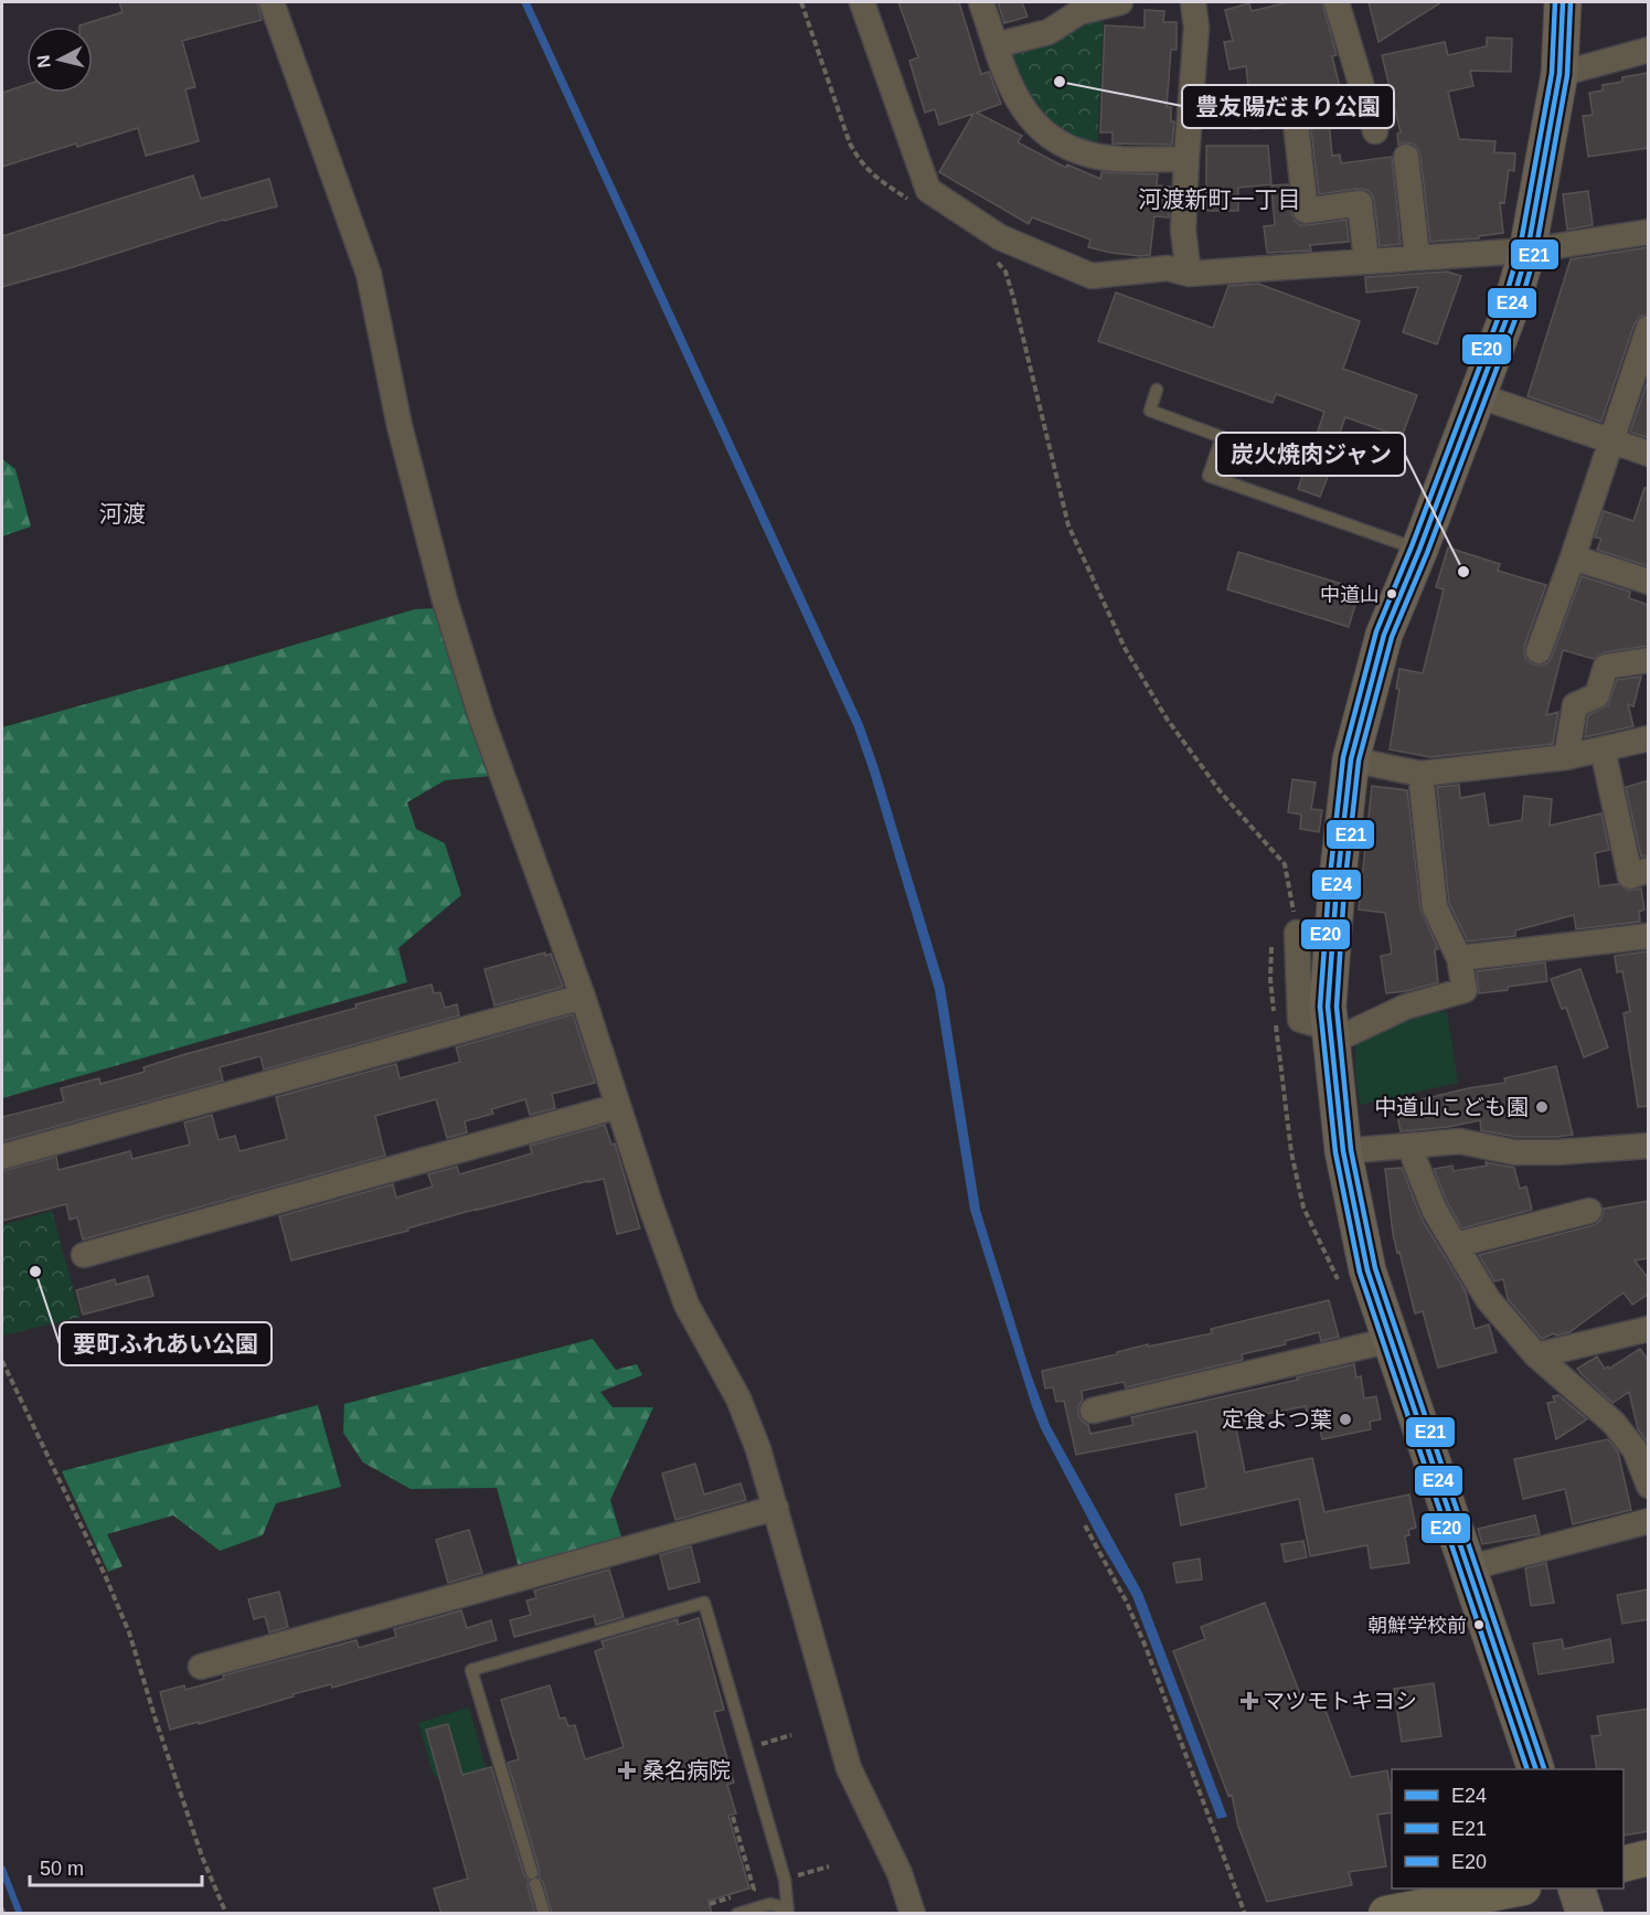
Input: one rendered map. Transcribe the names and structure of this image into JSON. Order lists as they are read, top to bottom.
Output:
{
  "districts": ["河渡新町一丁目", "河渡"],
  "places": {
    "other": [
      "豊友陽だまり公園",
      "炭火焼肉ジャン",
      "中道山",
      "中道山こども園",
      "要町ふれあい公園",
      "定食よつ葉",
      "朝鮮学校前"
    ],
    "health": ["マツモトキヨシ", "桑名病院"]
  },
  "lines": ["transit line E24", "transit line E21", "transit line E20"],
  "legend": ["E24", "E21", "E20"],
  "scale_bar": "50 m",
  "north": "left"
}
